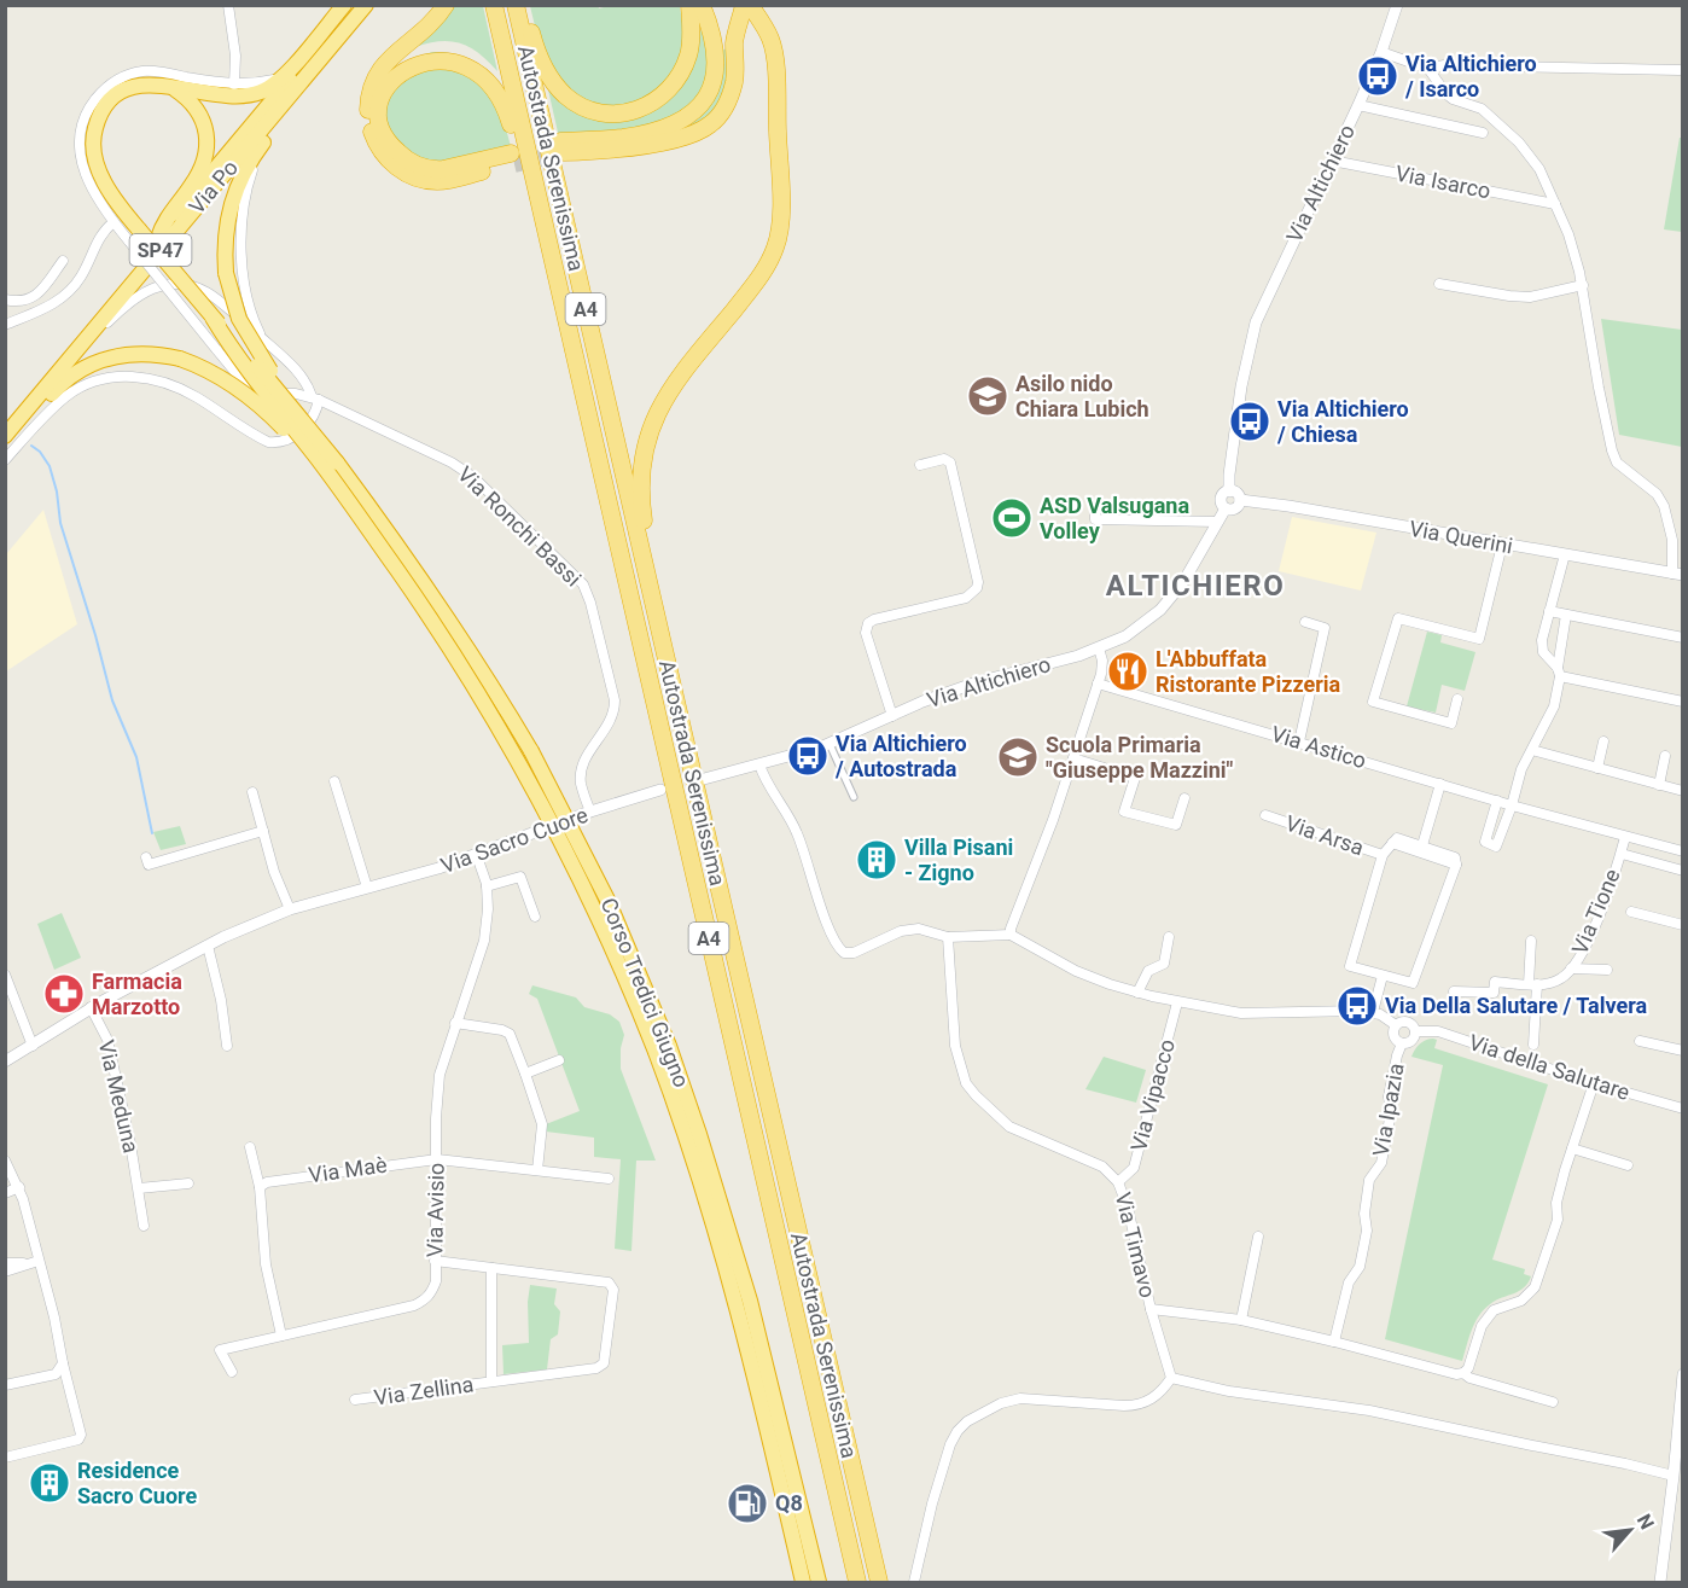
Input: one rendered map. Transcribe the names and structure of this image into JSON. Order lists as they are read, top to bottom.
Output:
{
  "streets": {
    "highway": [
      "Autostrada Serenissima",
      "Via Po",
      "SP47",
      "A4",
      "Corso Tredici Giugno"
    ],
    "street": [
      "Via Isarco",
      "Via Altichiero",
      "Via Ronchi Bassi",
      "Via Querini",
      "Via Astico",
      "Via Arsa",
      "Via Sacro Cuore",
      "Via Tione",
      "Via della Salutare",
      "Via Vipacco",
      "Via Meduna",
      "Via Ipazia",
      "Via Maè",
      "Via Avisio",
      "Via Timavo",
      "Via Zellina"
    ]
  },
  "crossings": [
    ["Via Isarco", "Via Altichiero"],
    ["Via Altichiero", "Via Querini"],
    ["Via Ronchi Bassi", "Via Sacro Cuore"],
    ["Via Astico", "Via Tione"],
    ["Via Sacro Cuore", "Via Meduna"],
    ["Via Sacro Cuore", "Via Avisio"],
    ["Via della Salutare", "Via Vipacco"],
    ["Via della Salutare", "Via Ipazia"],
    ["Via Vipacco", "Via Timavo"],
    ["Via Maè", "Via Avisio"],
    ["Via Avisio", "Via Zellina"]
  ],
  "districts": ["ALTICHIERO"],
  "places": {
    "bus stop": [
      "Via Altichiero / Isarco",
      "Via Altichiero / Chiesa",
      "Via Altichiero / Autostrada",
      "Via Della Salutare / Talvera"
    ],
    "school or university": ["Asilo nido Chiara Lubich", "Scuola Primaria \"Giuseppe Mazzini\""],
    "sports": ["ASD Valsugana Volley"],
    "restaurant": ["L'Abbuffata Ristorante Pizzeria"],
    "building": ["Villa Pisani - Zigno", "Residence Sacro Cuore"],
    "pharmacy": ["Farmacia Marzotto"],
    "fuel station": ["Q8"]
  },
  "north": "top right"
}
